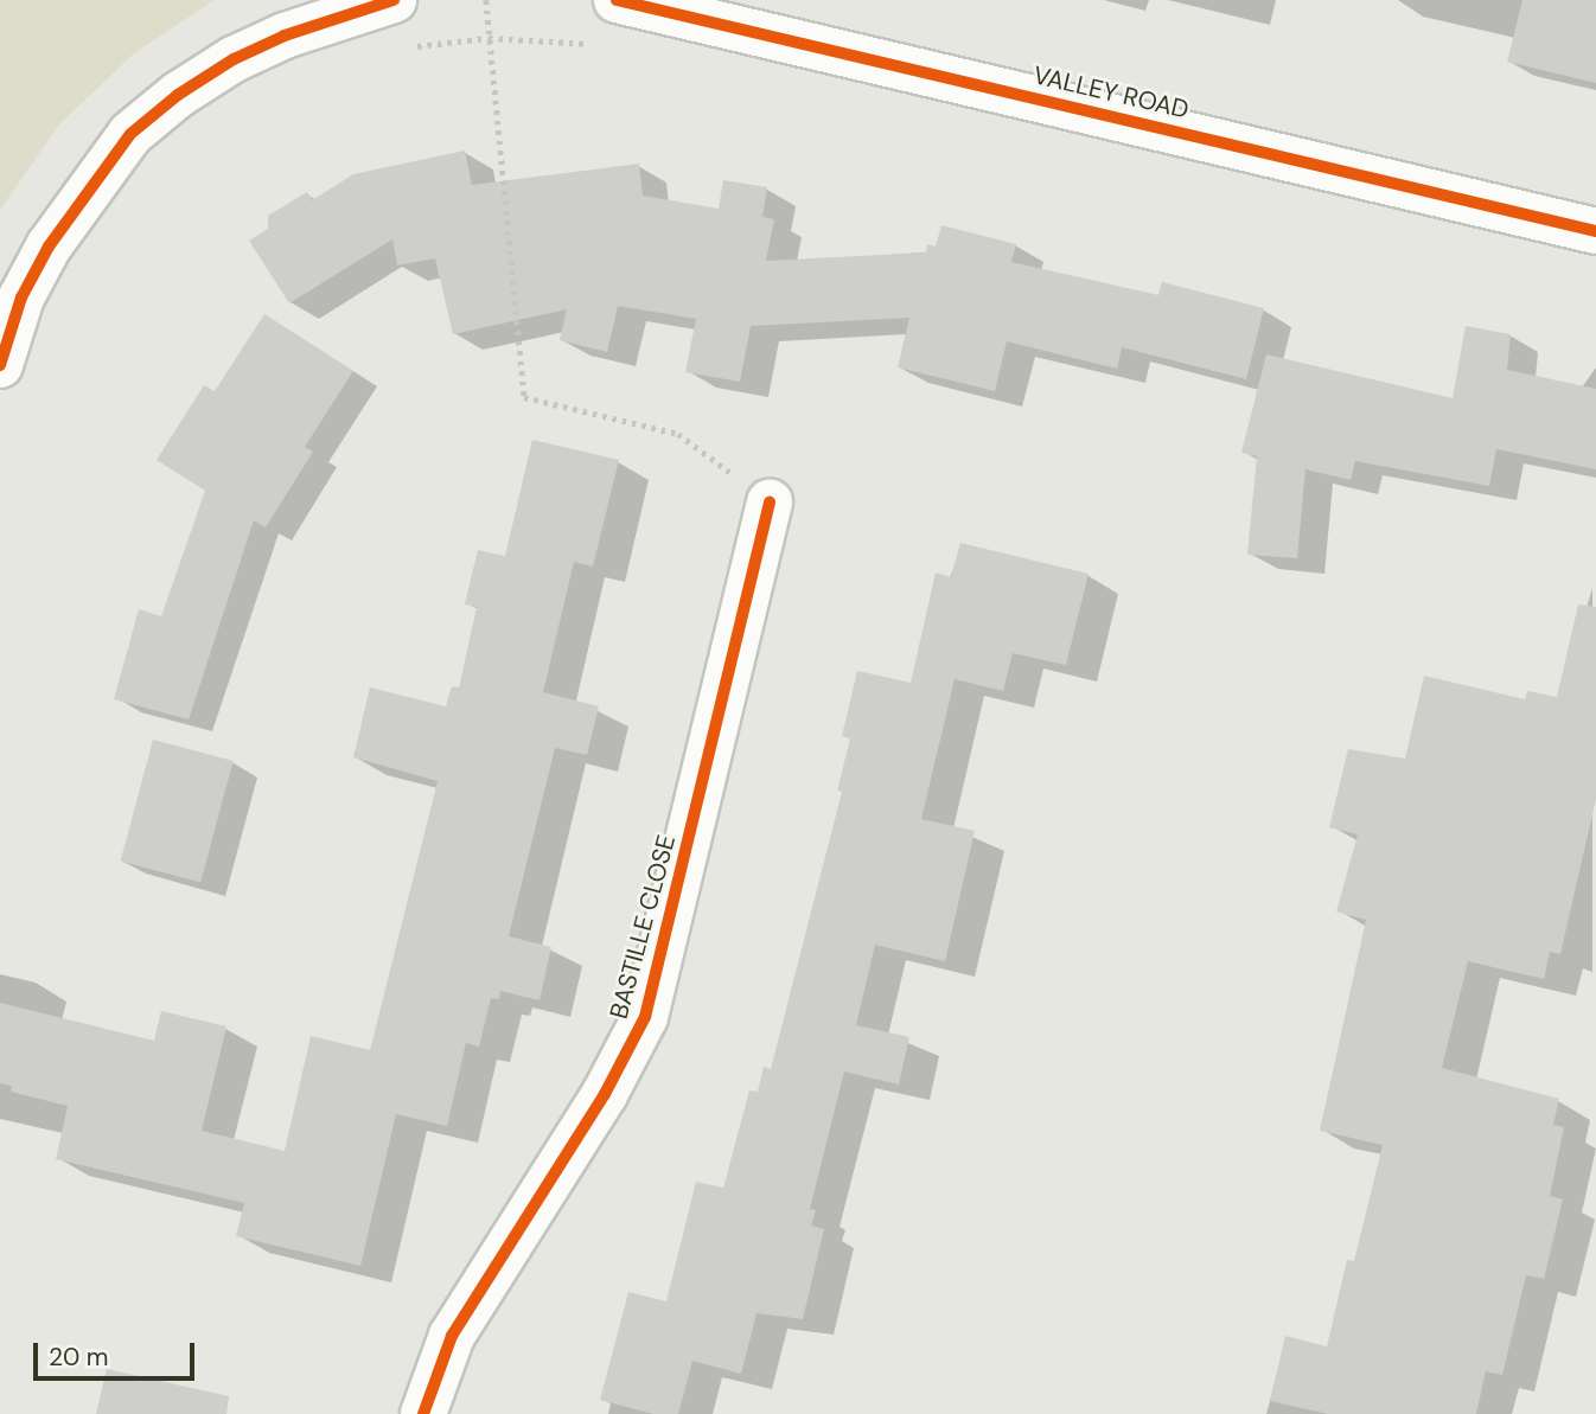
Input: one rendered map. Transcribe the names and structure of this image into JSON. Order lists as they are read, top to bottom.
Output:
{
  "streets": {
    "street": ["VALLEY ROAD", "BASTILLE CLOSE"]
  },
  "scale_bar": "20 m"
}
